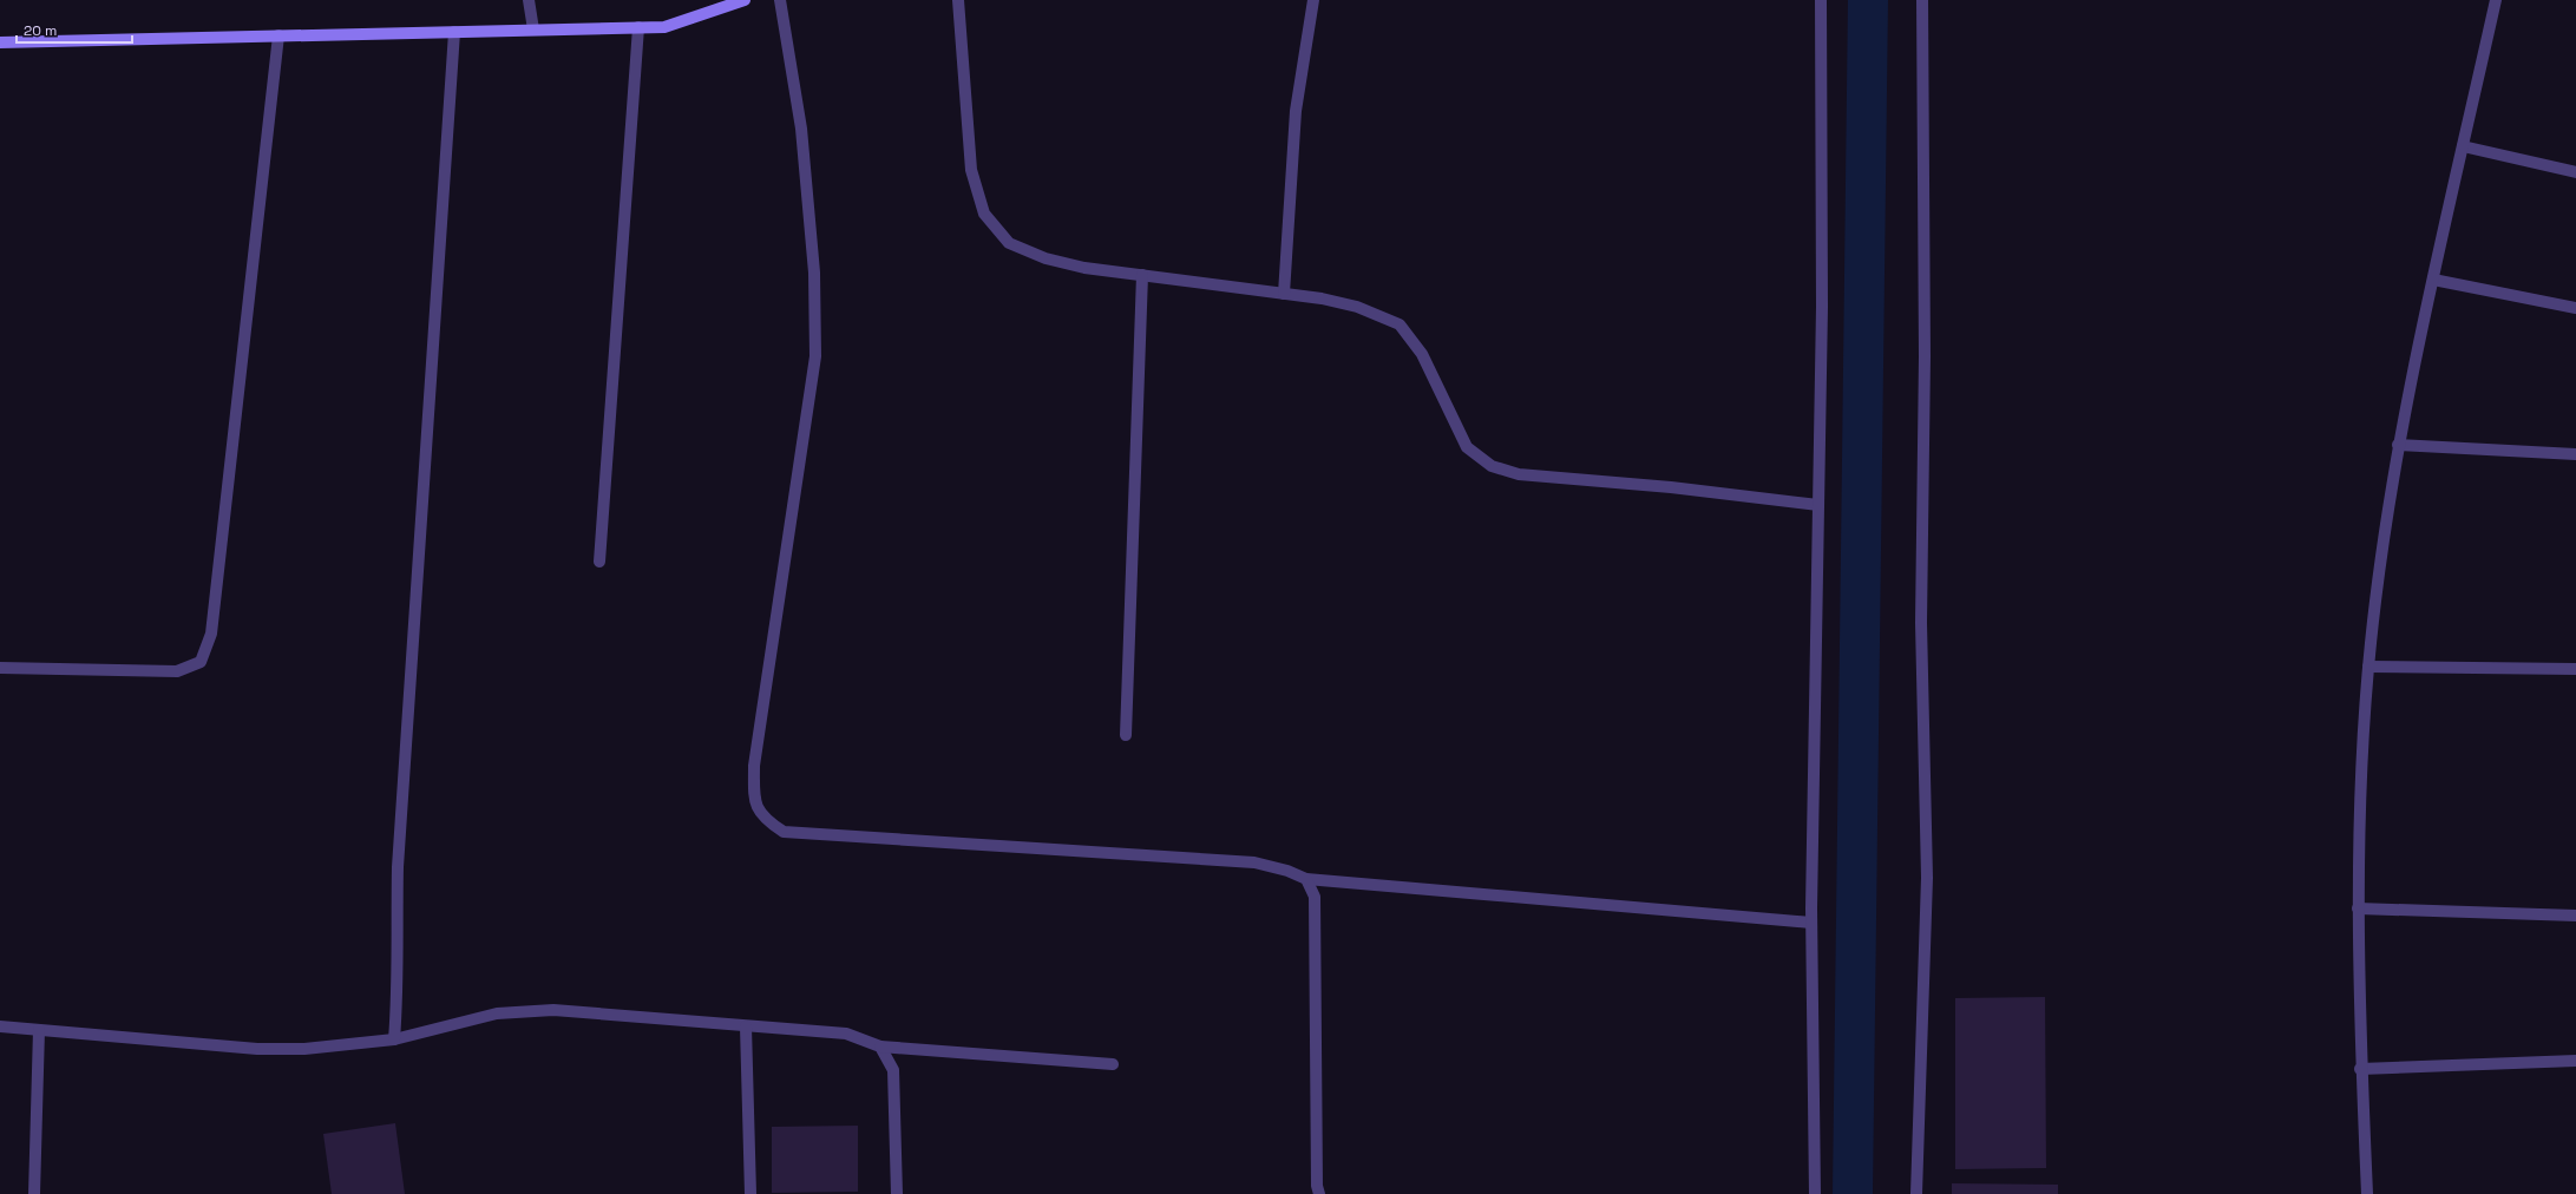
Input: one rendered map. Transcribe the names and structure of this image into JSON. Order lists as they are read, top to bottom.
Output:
{
  "scale_bar": "20 m"
}
